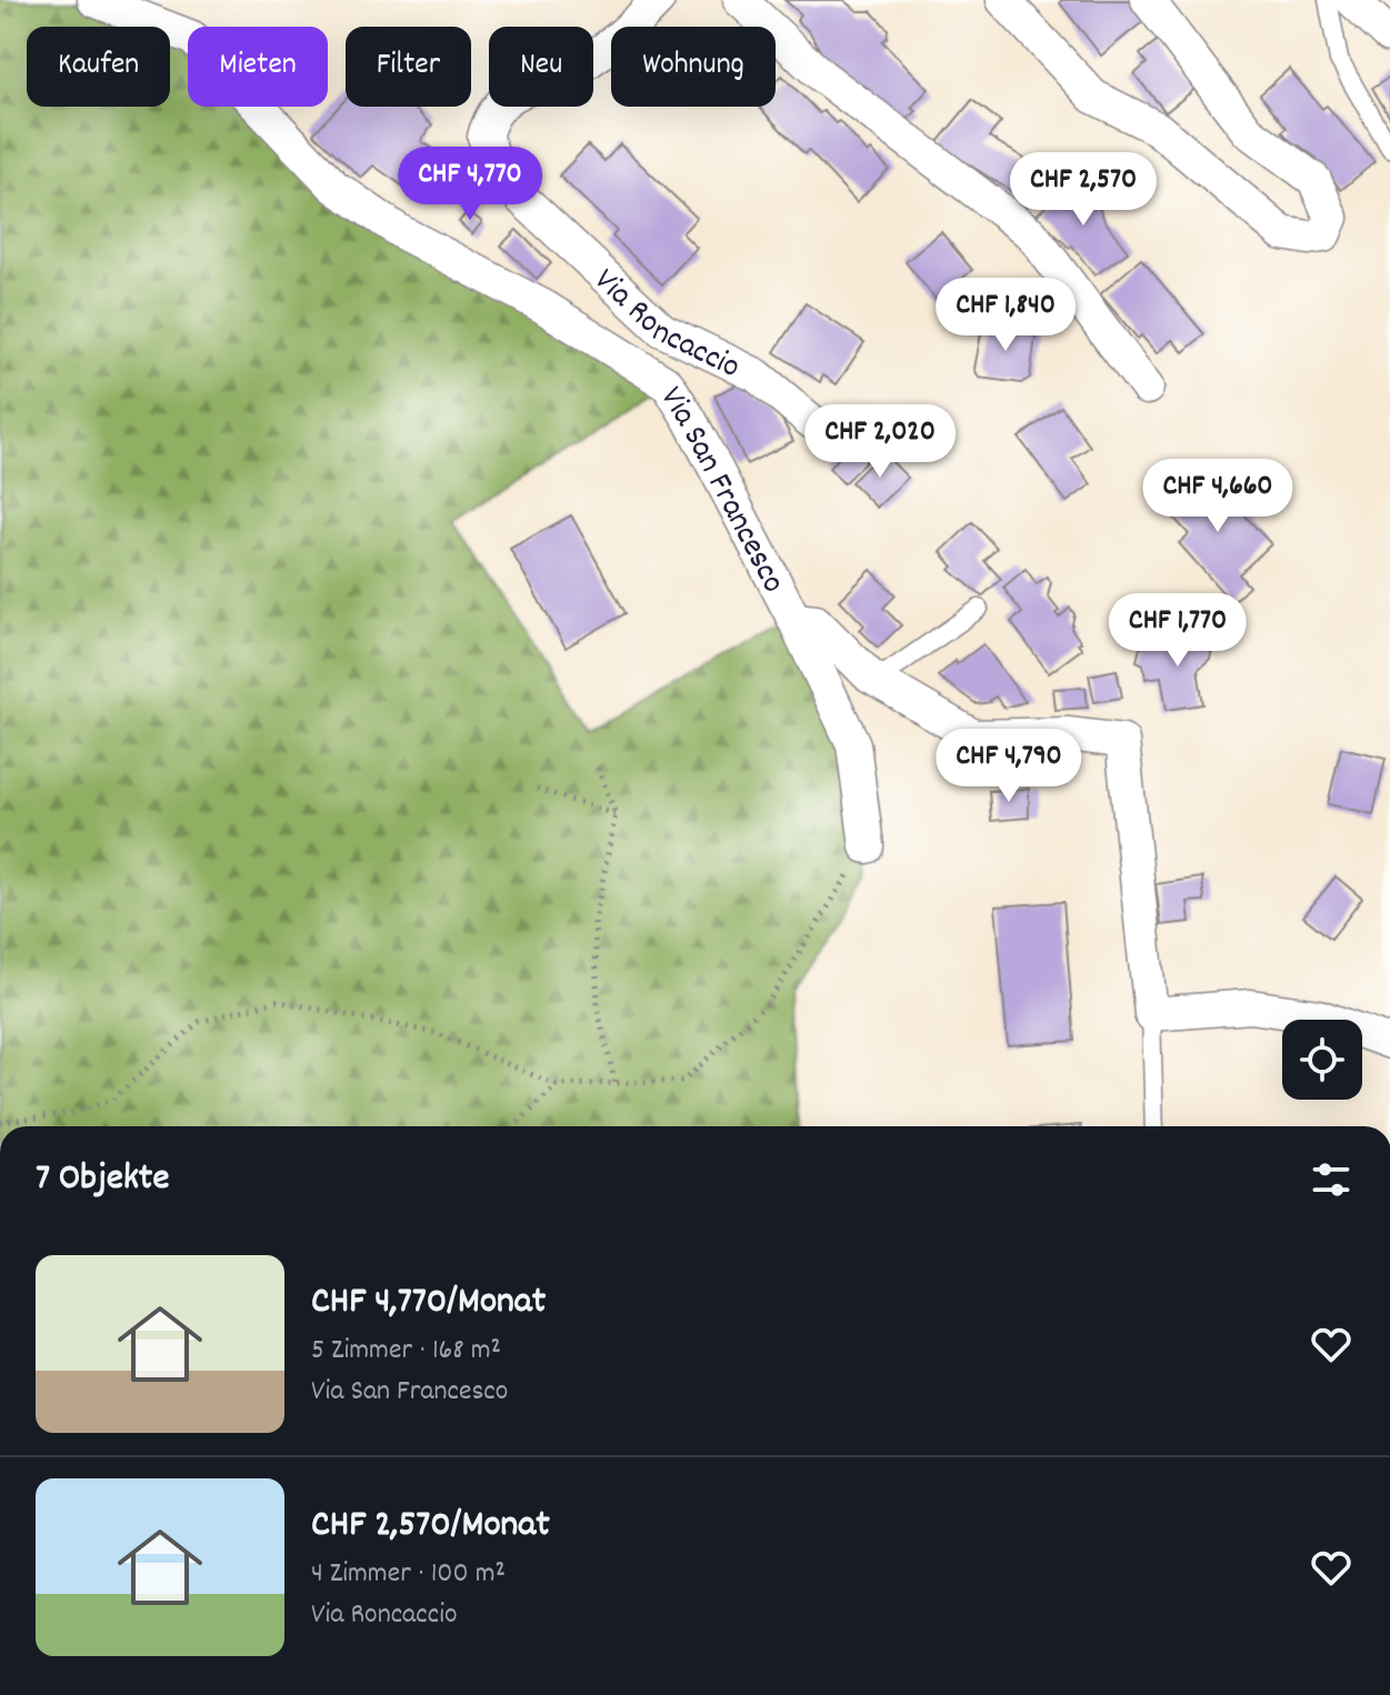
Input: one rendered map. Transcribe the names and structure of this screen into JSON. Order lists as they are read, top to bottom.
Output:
{
  "streets": {
    "street": ["Via Roncaccio", "Via San Francesco"]
  },
  "page": {
    "chip": [
      "Kaufen",
      "Mieten",
      "Filter",
      "Neu",
      "Wohnung"
    ],
    "price": [
      "CHF 4,770",
      "CHF 2,570",
      "CHF 1,840",
      "CHF 2,020",
      "CHF 4,660",
      "CHF 1,770",
      "CHF 4,790"
    ],
    "heading": "7 Objekte",
    "list": [
      {
        "name": "CHF 4,770/Monat",
        "note": "5 Zimmer · 168 m² · Via San Francesco"
      },
      {
        "name": "CHF 2,570/Monat",
        "note": "4 Zimmer · 100 m² · Via Roncaccio"
      }
    ]
  }
}
